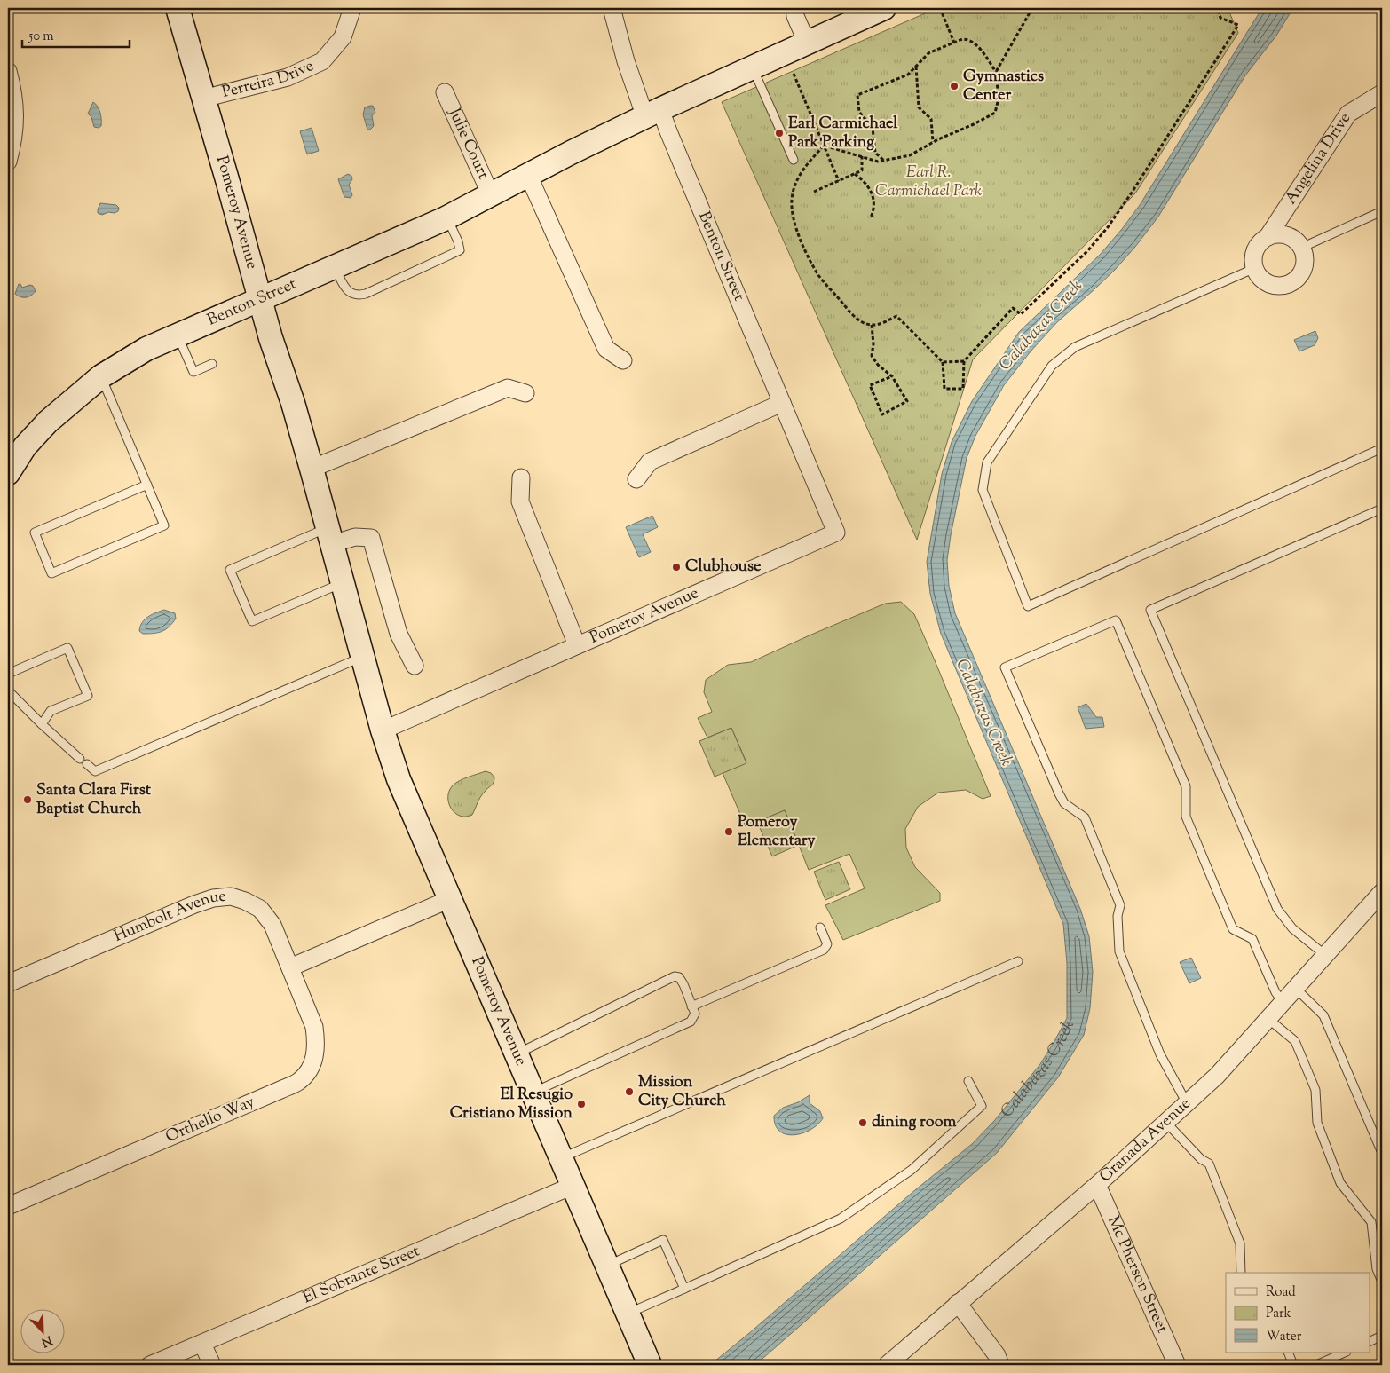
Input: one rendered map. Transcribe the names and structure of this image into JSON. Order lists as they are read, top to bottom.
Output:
{
  "streets": {
    "street": [
      "Perreira Drive",
      "Julie Court",
      "Angelina Drive",
      "Pomeroy Avenue",
      "Benton Street",
      "Humbolt Avenue",
      "Orthello Way",
      "Granada Avenue",
      "Mc Pherson Street",
      "El Sobrante Street"
    ]
  },
  "crossings": [
    ["Perreira Drive", "Pomeroy Avenue"],
    ["Julie Court", "Benton Street"],
    ["Pomeroy Avenue", "Benton Street"],
    ["Pomeroy Avenue", "El Sobrante Street"],
    ["Humbolt Avenue", "Orthello Way"],
    ["Granada Avenue", "Mc Pherson Street"]
  ],
  "water": ["Calabazas Creek"],
  "parks": ["Earl R. Carmichael Park"],
  "places": [
    "Gymnastics Center",
    "Earl Carmichael Park Parking",
    "Clubhouse",
    "Santa Clara First Baptist Church",
    "Pomeroy Elementary",
    "Mission City Church",
    "El Resugio Cristiano Mission",
    "dining room"
  ],
  "legend": ["Road", "Park", "Water"],
  "scale_bar": "50 m",
  "north": "bottom right"
}
